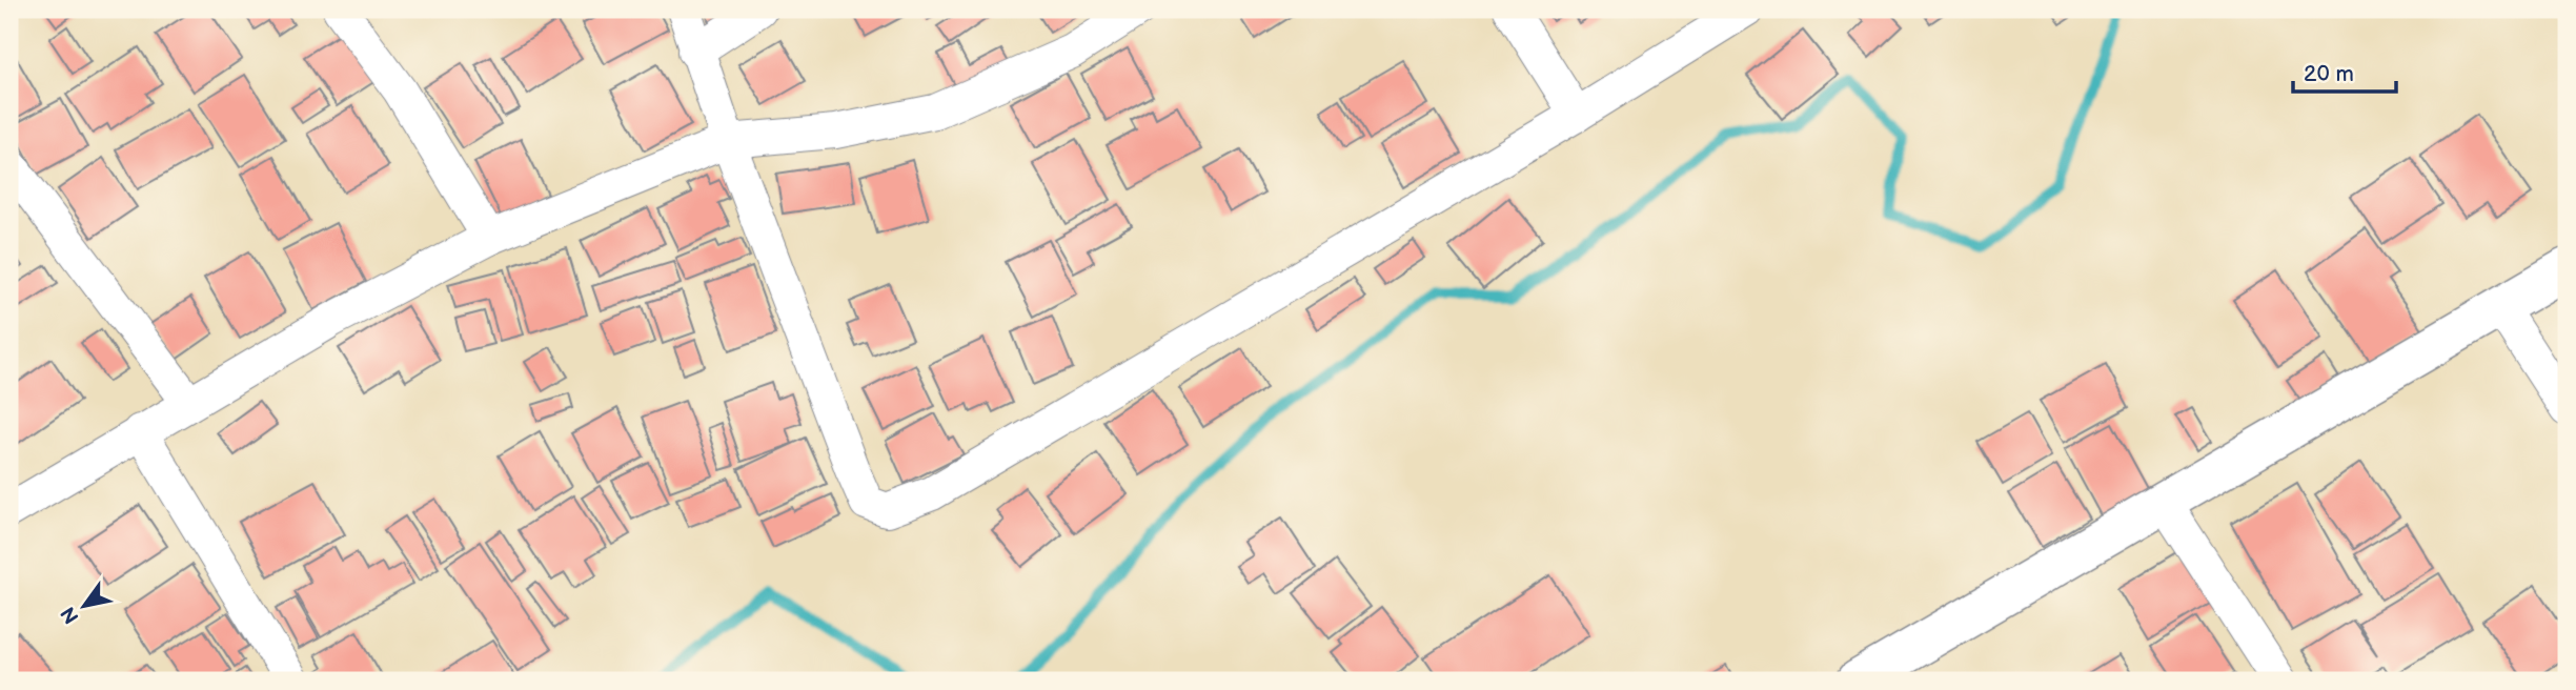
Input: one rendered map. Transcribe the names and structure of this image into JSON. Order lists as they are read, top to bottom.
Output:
{
  "scale_bar": "20 m",
  "north": "bottom left"
}
